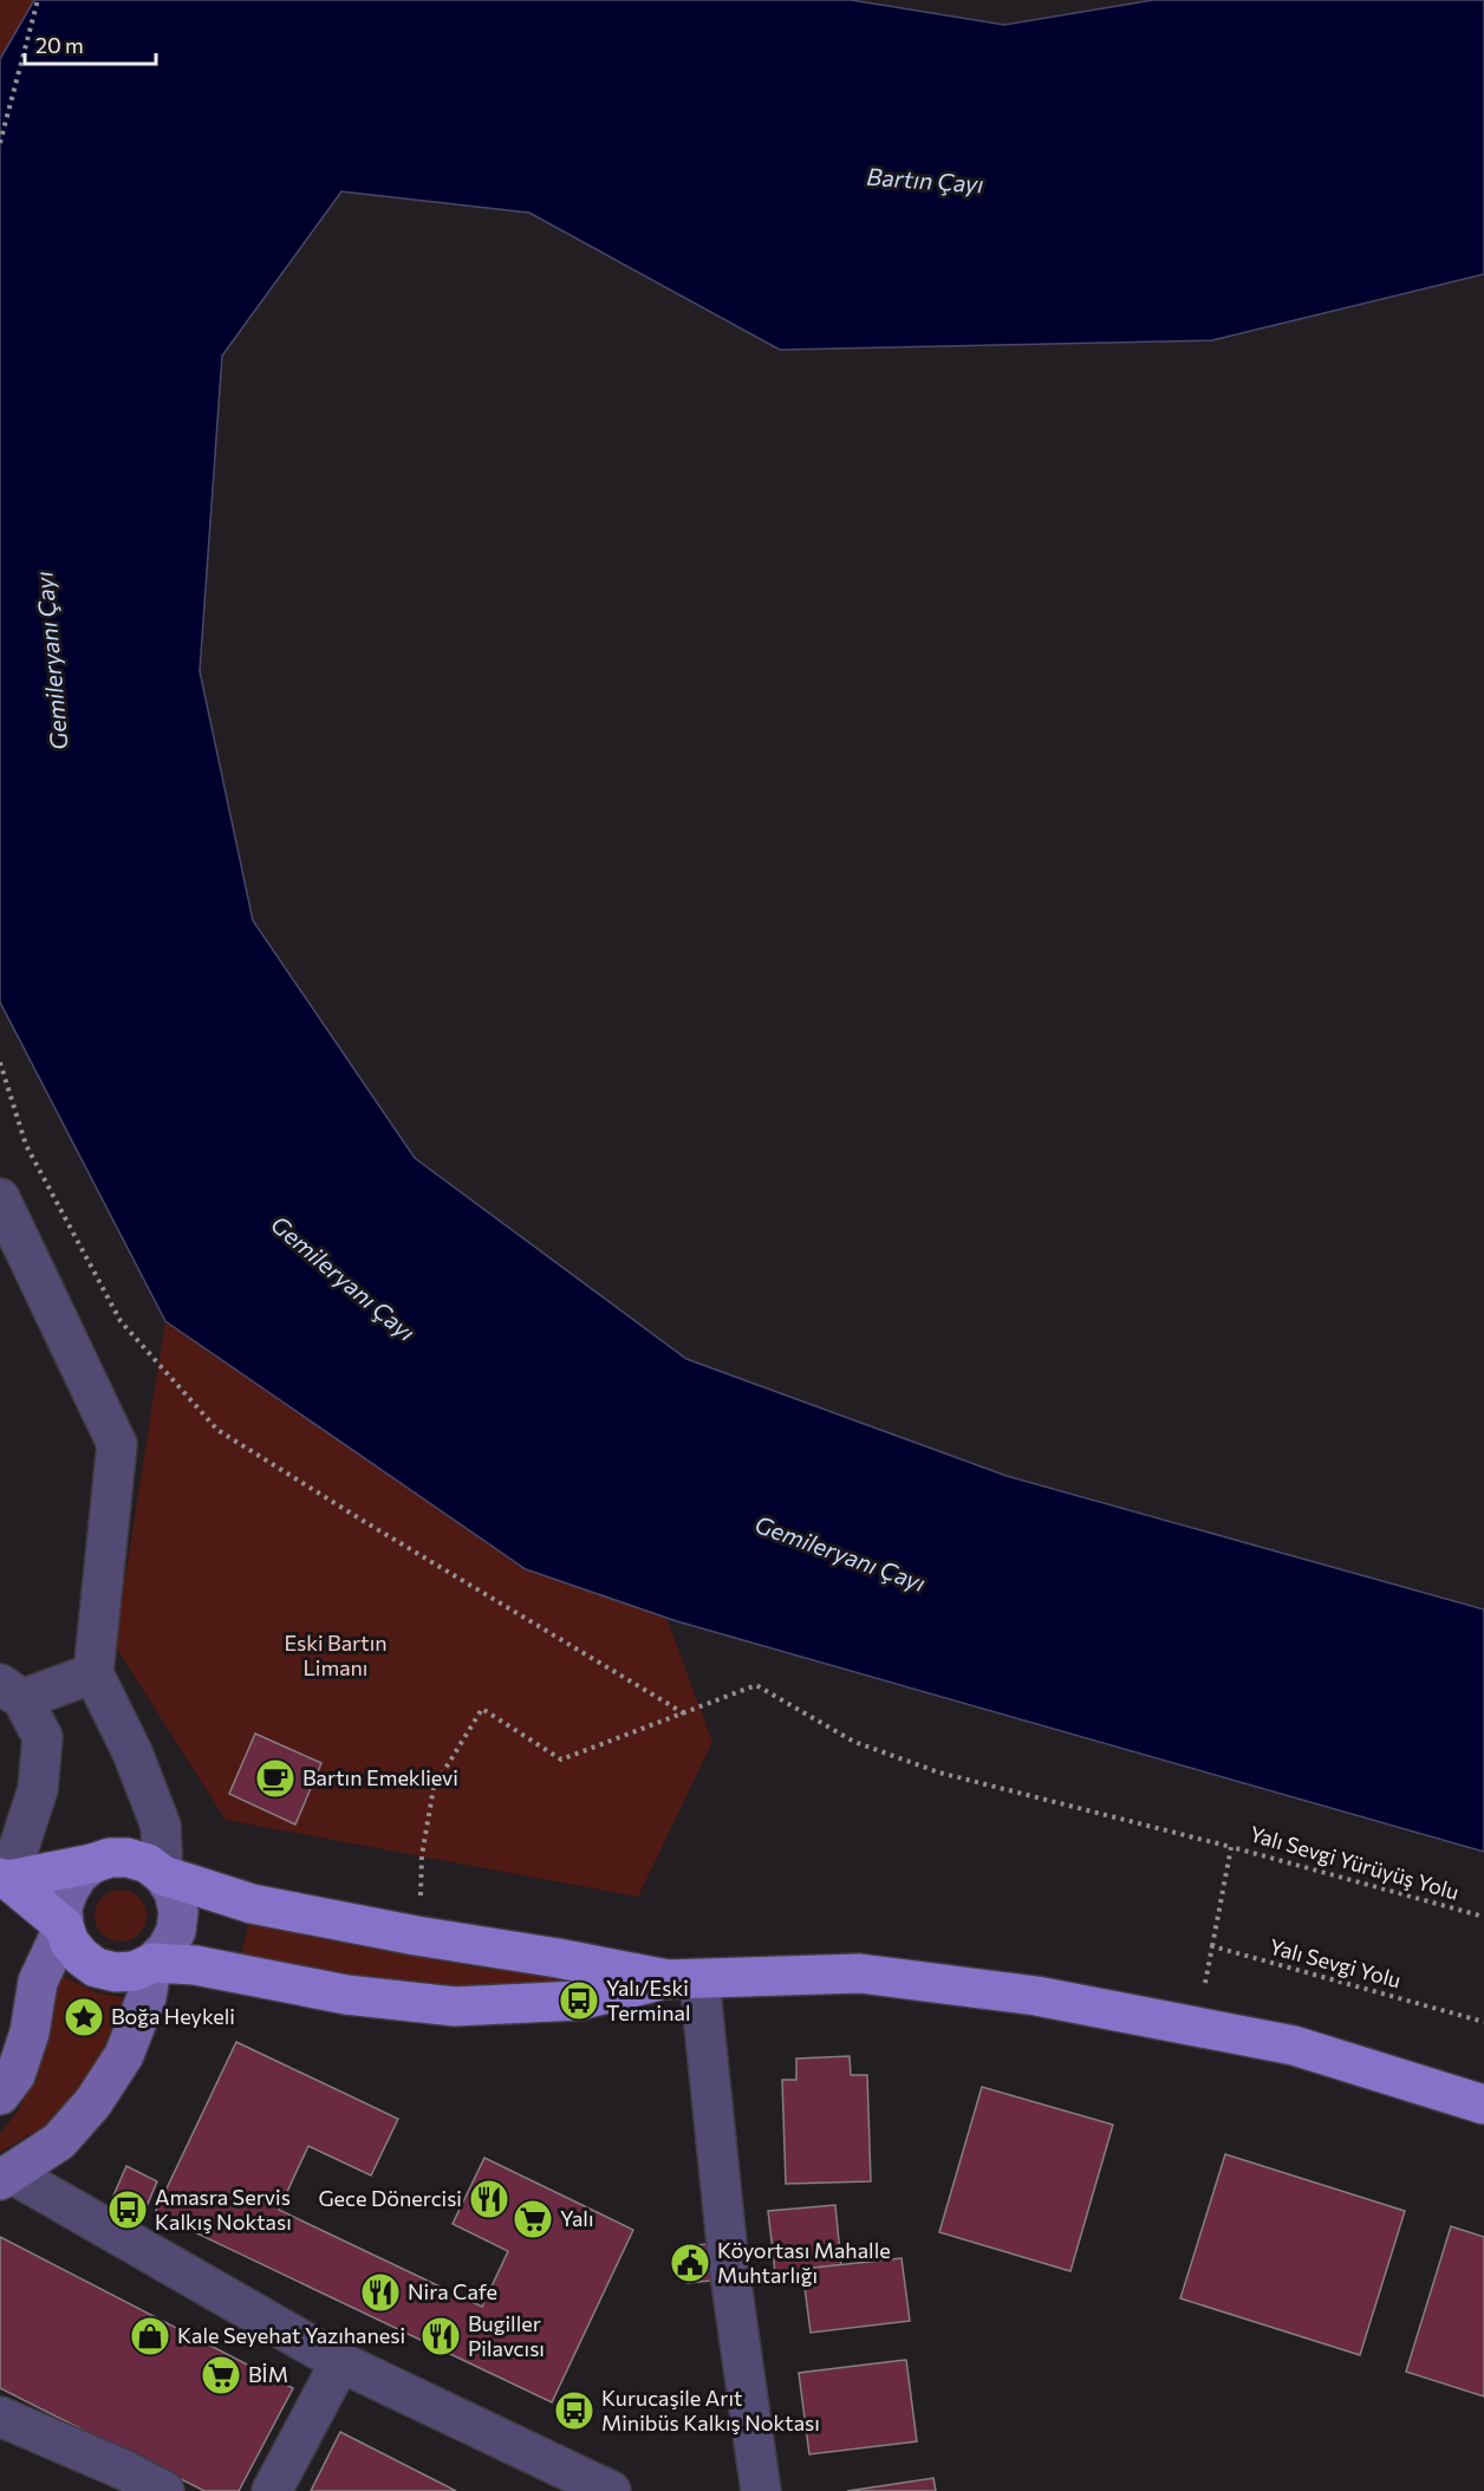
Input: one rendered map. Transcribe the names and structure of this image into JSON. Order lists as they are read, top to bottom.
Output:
{
  "streets": {
    "path": ["Yalı Sevgi Yürüyüş Yolu", "Yalı Sevgi Yolu"]
  },
  "crossings": [
    ["Yalı Sevgi Yürüyüş Yolu", "Yalı Sevgi Yolu"]
  ],
  "water": ["Bartın Çayı", "Gemileryanı Çayı"],
  "parks": ["Eski Bartın Limanı"],
  "places": {
    "cafe": ["Bartın Emeklievi"],
    "bus stop": ["Yalı/Eski Terminal", "Amasra Servis Kalkış Noktası", "Kurucaşile Arıt Minibüs Kalkış Noktası"],
    "place": ["Boğa Heykeli"],
    "restaurant": ["Gece Dönercisi", "Nira Cafe", "Bugiller Pilavcısı"],
    "supermarket": ["Yalı", "BİM"],
    "public building": ["Köyortası Mahalle Muhtarlığı"],
    "shop": ["Kale Seyehat Yazıhanesi"]
  },
  "scale_bar": "20 m"
}
